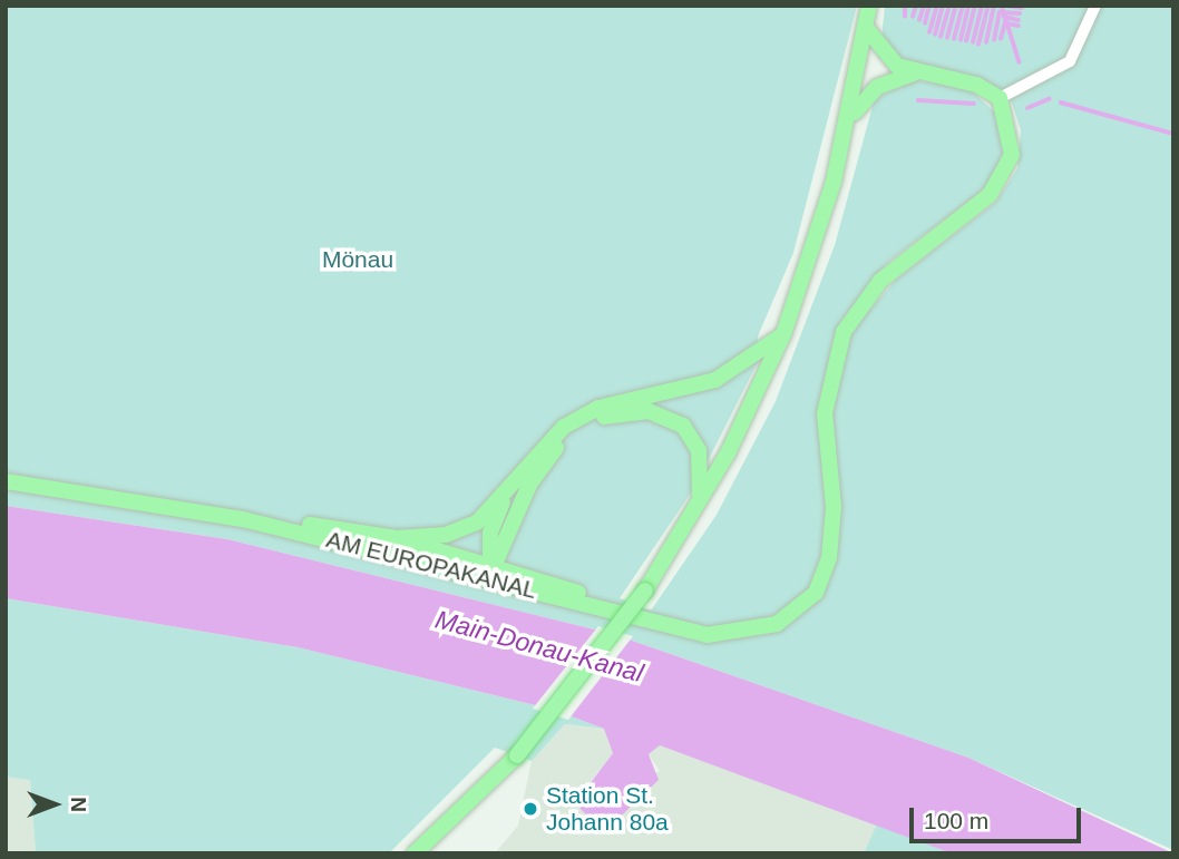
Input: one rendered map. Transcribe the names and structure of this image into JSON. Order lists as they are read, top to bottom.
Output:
{
  "streets": {
    "main road": ["AM EUROPAKANAL"]
  },
  "water": ["Main-Donau-Kanal"],
  "parks": ["Mönau"],
  "places": ["Station St. Johann 80a"],
  "scale_bar": "100 m",
  "north": "right"
}
